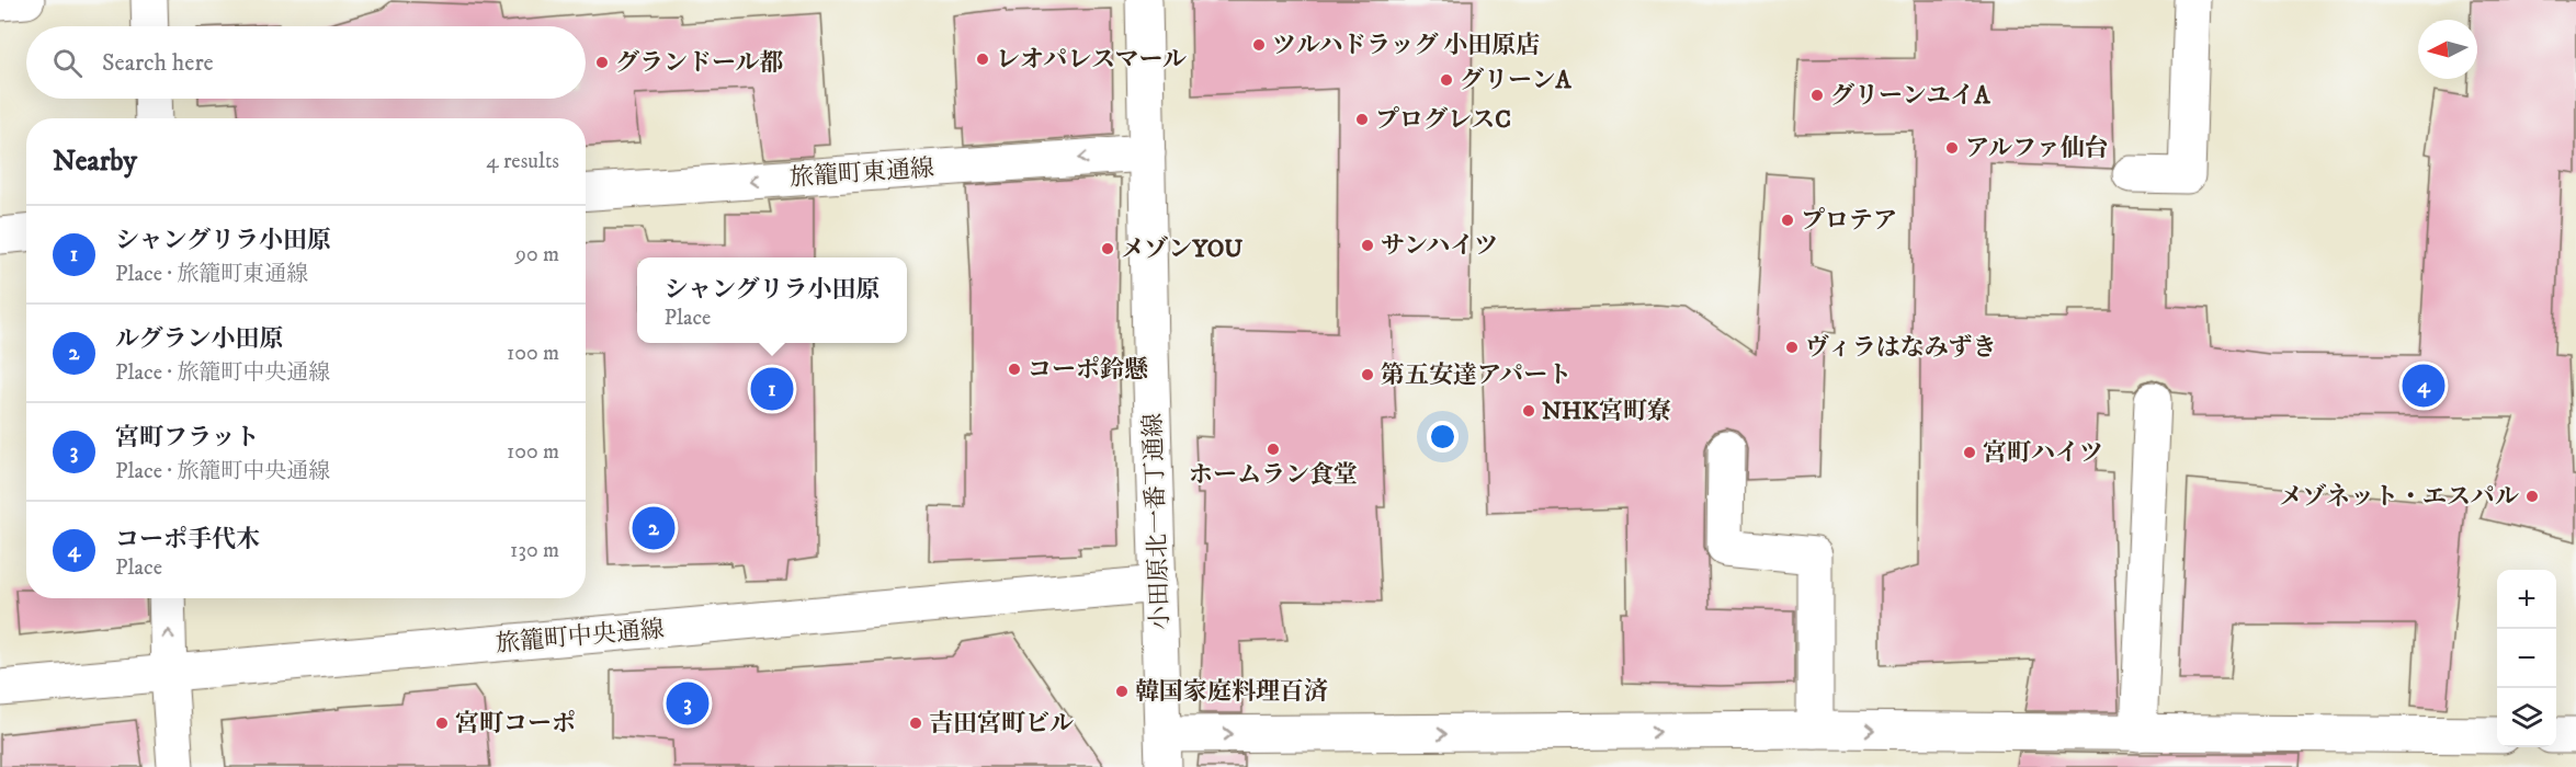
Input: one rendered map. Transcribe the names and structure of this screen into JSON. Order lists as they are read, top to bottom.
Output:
{
  "streets": {
    "street": ["旅籠町東通線", "小田原北一番丁通線", "旅籠町中央通線"]
  },
  "crossings": [
    ["旅籠町東通線", "小田原北一番丁通線"],
    ["小田原北一番丁通線", "旅籠町中央通線"]
  ],
  "one_way": ["旅籠町東通線"],
  "places": [
    "ツルハドラッグ 小田原店",
    "レオパレスマール",
    "グランドール都",
    "グリーンA",
    "グリーンユイA",
    "プログレスC",
    "アルファ仙台",
    "プロテア",
    "サンハイツ",
    "メゾンYOU",
    "ヴィラはなみずき",
    "コーポ鈴懸",
    "第五安達アパート",
    "NHK宮町寮",
    "ホームラン食堂",
    "宮町ハイツ",
    "メゾネット・エスパル",
    "韓国家庭料理百済",
    "宮町コーポ",
    "吉田宮町ビル"
  ],
  "north": "left",
  "page": {
    "search": "Search here",
    "heading": ["Nearby", "4 results"],
    "list": [
      {
        "mark": "1",
        "name": "シャングリラ小田原",
        "note": "Place · 旅籠町東通線",
        "value": "90 m"
      },
      {
        "mark": "2",
        "name": "ルグラン小田原",
        "note": "Place · 旅籠町中央通線",
        "value": "100 m"
      },
      {
        "mark": "3",
        "name": "宮町フラット",
        "note": "Place · 旅籠町中央通線",
        "value": "100 m"
      },
      {
        "mark": "4",
        "name": "コーポ手代木",
        "note": "Place",
        "value": "130 m"
      }
    ],
    "popup": ["シャングリラ小田原", "Place"],
    "pins": [
      "4",
      "1",
      "2",
      "3"
    ],
    "map_buttons": ["+", "−"]
  }
}
